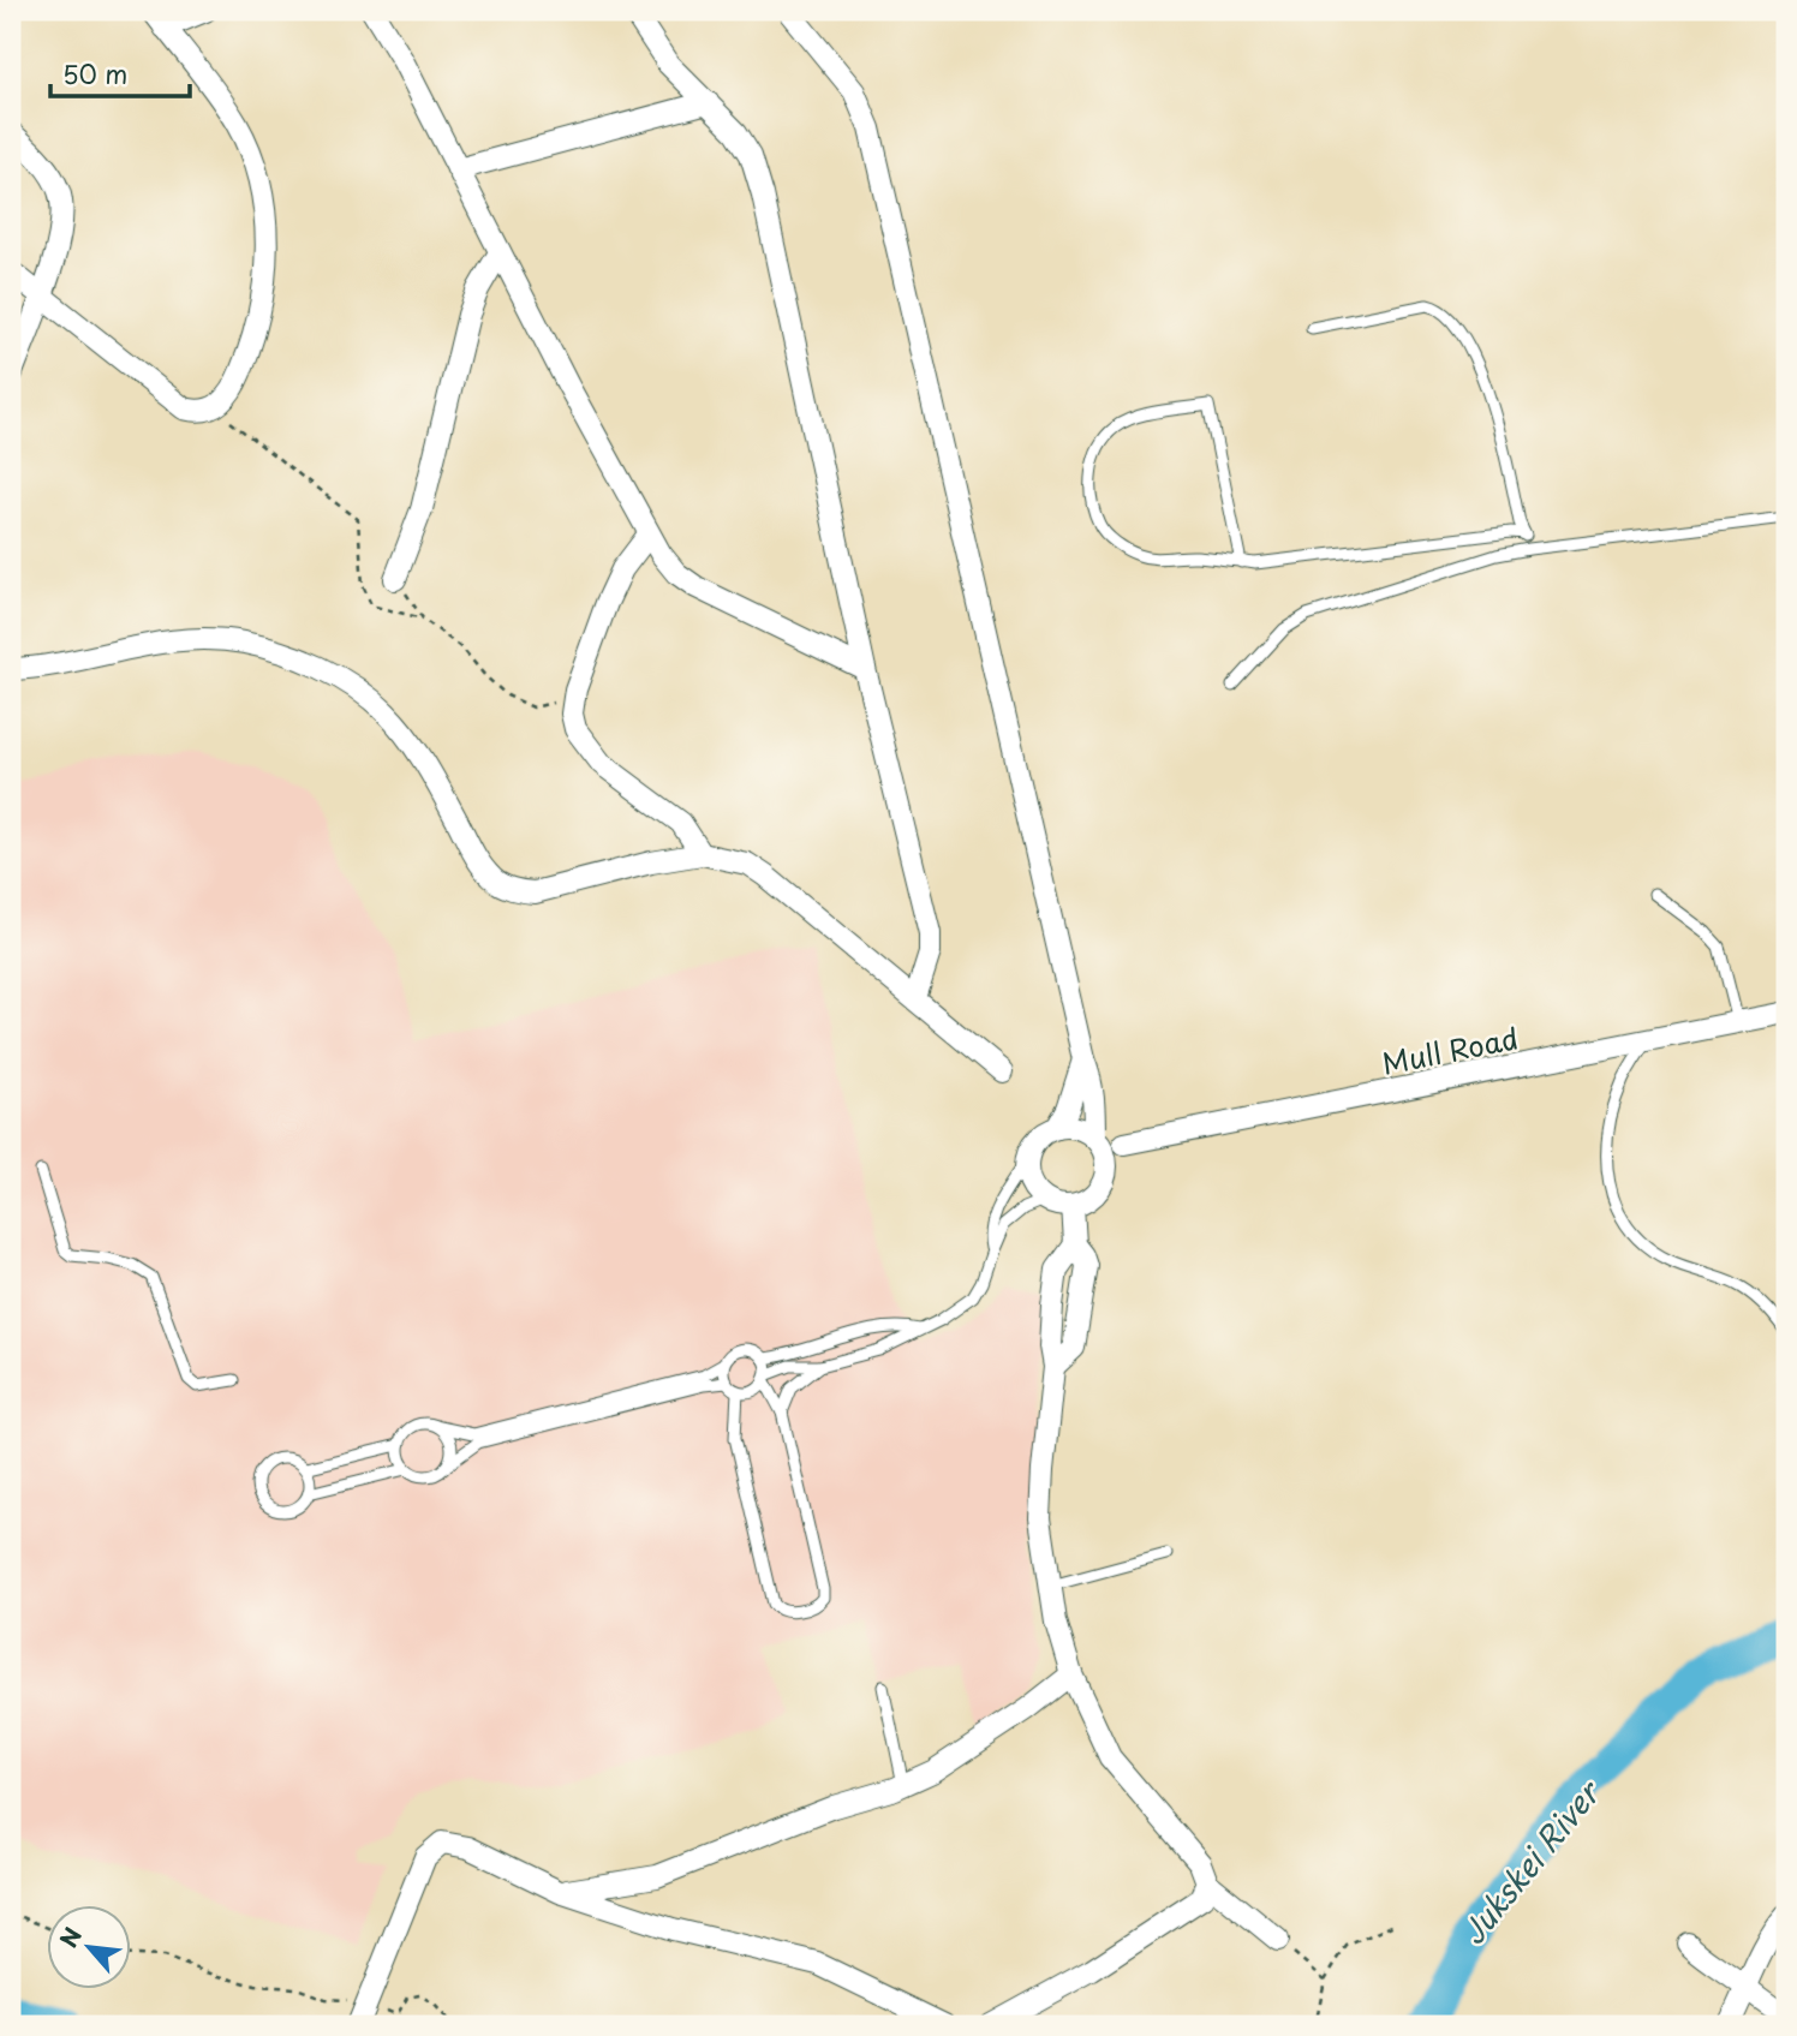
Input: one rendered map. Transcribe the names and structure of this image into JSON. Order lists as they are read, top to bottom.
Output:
{
  "streets": {
    "street": ["Mull Road"]
  },
  "water": ["Jukskei River"],
  "scale_bar": "50 m",
  "north": "top left"
}
